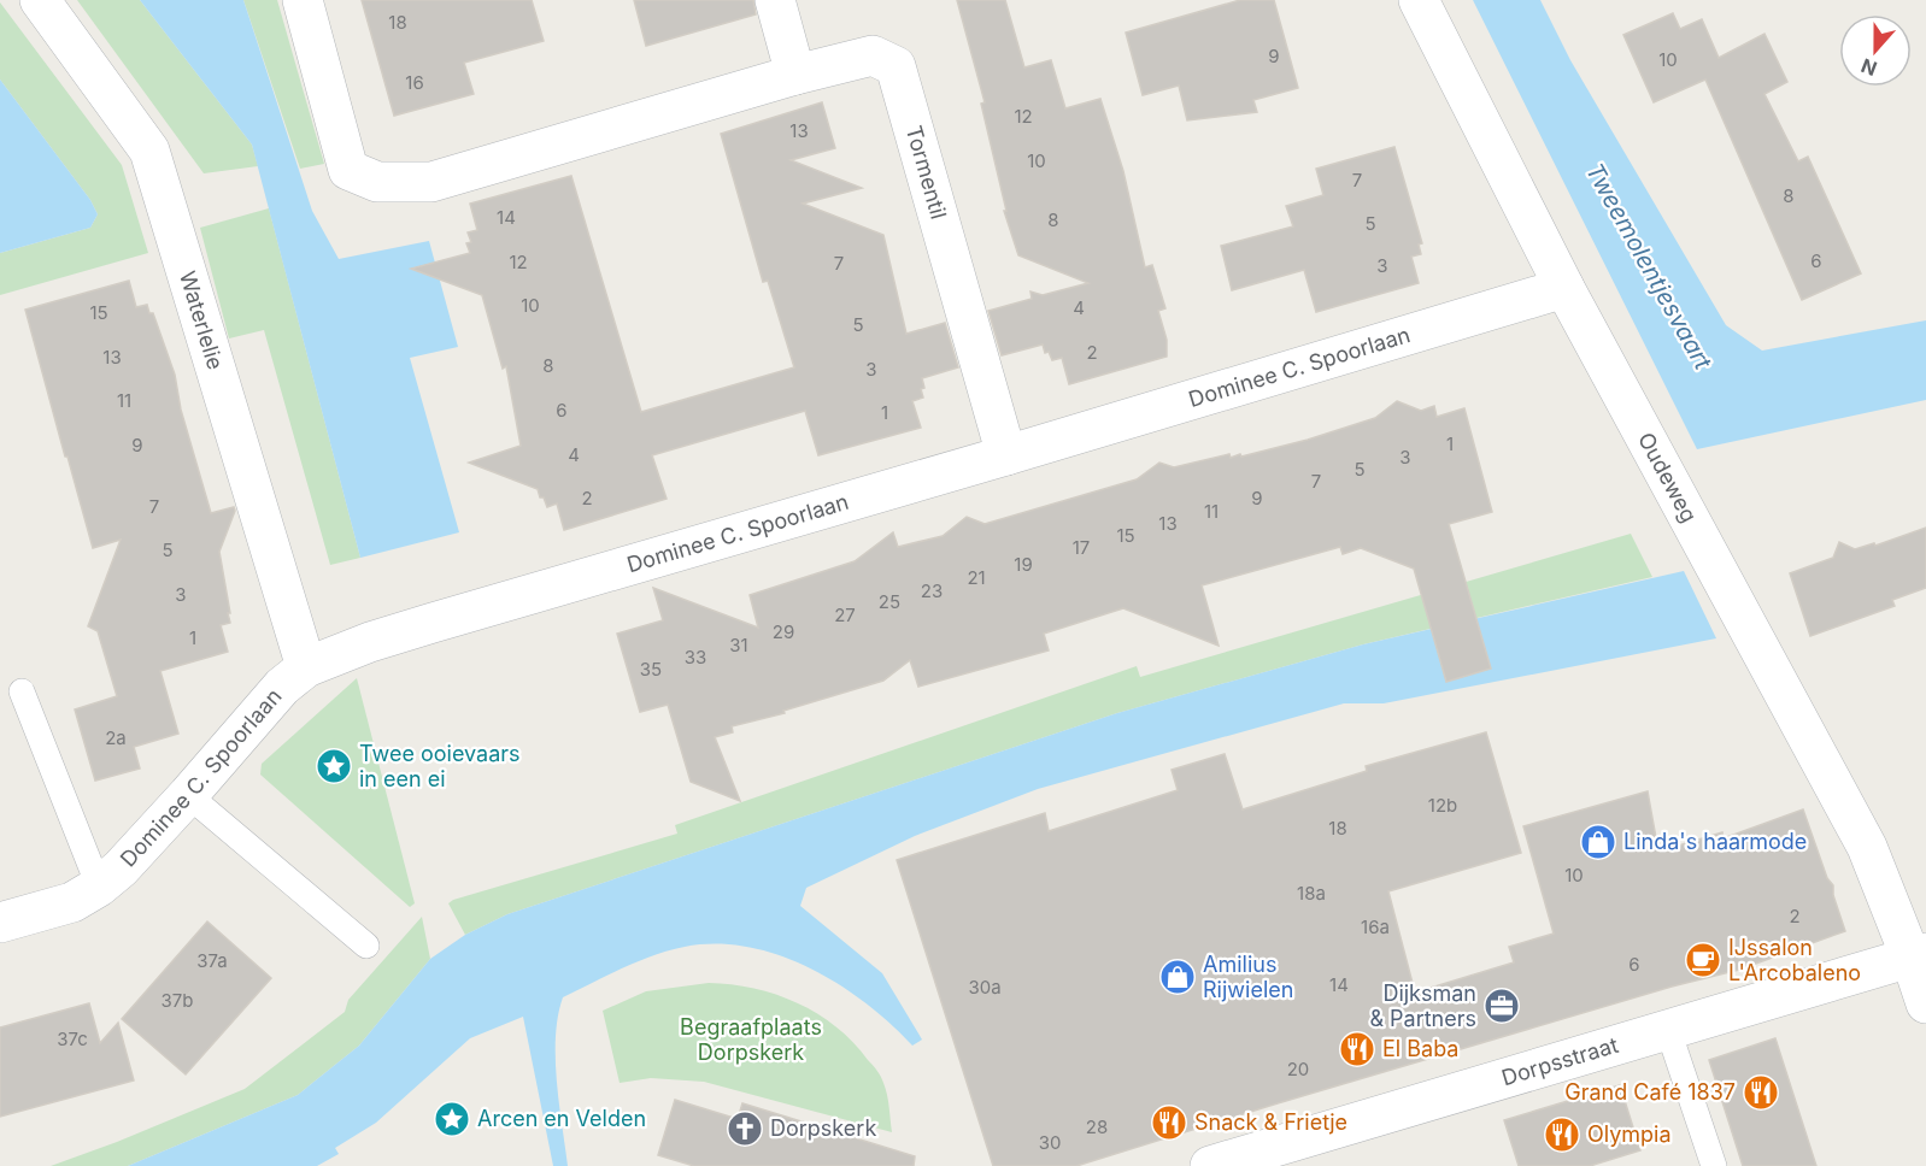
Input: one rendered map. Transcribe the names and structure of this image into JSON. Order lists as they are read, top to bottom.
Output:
{
  "streets": {
    "street": [
      "Tormentil",
      "Waterlelie",
      "Dominee C. Spoorlaan",
      "Oudeweg",
      "Dorpsstraat"
    ]
  },
  "crossings": [
    ["Tormentil", "Dominee C. Spoorlaan"],
    ["Waterlelie", "Dominee C. Spoorlaan"],
    ["Dominee C. Spoorlaan", "Oudeweg"],
    ["Oudeweg", "Dorpsstraat"]
  ],
  "water": ["Tweemolentjesvaart"],
  "parks": ["Begraafplaats Dorpskerk"],
  "places": {
    "place": ["Twee ooievaars in een ei", "Arcen en Velden"],
    "shop": ["Linda's haarmode", "Amilius Rijwielen"],
    "cafe": ["IJssalon L'Arcobaleno"],
    "office": ["Dijksman & Partners"],
    "restaurant": [
      "El Baba",
      "Grand Café 1837",
      "Snack & Frietje",
      "Olympia"
    ],
    "church": ["Dorpskerk"]
  },
  "house_numbers": [
    "18",
    "9",
    "10",
    "16",
    "12",
    "13",
    "10",
    "7",
    "8",
    "14",
    "8",
    "5",
    "6",
    "12",
    "7",
    "3",
    "10",
    "4",
    "15",
    "5",
    "2",
    "13",
    "8",
    "3",
    "11",
    "6",
    "1",
    "1",
    "9",
    "4",
    "3",
    "5",
    "7",
    "2",
    "9",
    "7",
    "11",
    "13",
    "15",
    "17",
    "5",
    "19",
    "21",
    "23",
    "3",
    "25",
    "27",
    "29",
    "1",
    "31",
    "33",
    "35",
    "2a",
    "12b",
    "18",
    "10",
    "18a",
    "2",
    "16a",
    "37a",
    "6",
    "14",
    "30a",
    "37b",
    "37c",
    "20",
    "28",
    "30"
  ],
  "north": "bottom"
}
